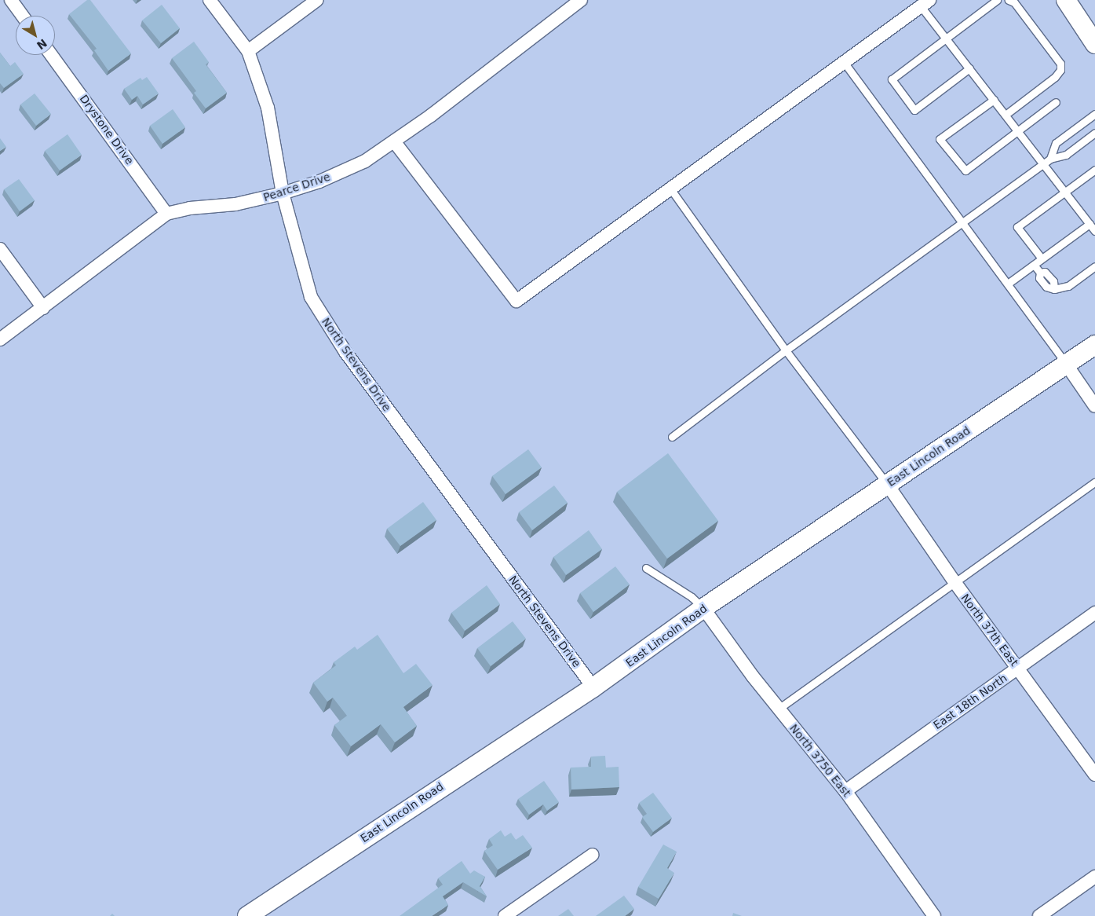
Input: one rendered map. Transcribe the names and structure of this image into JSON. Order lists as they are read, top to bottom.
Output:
{
  "streets": {
    "main road": ["East Lincoln Road"],
    "street": [
      "Drystone Drive",
      "Pearce Drive",
      "North Stevens Drive",
      "North 37th East",
      "East 18th North",
      "North 3750 East"
    ]
  },
  "crossings": [
    ["Drystone Drive", "Pearce Drive"],
    ["Pearce Drive", "North Stevens Drive"],
    ["North Stevens Drive", "East Lincoln Road"],
    ["East Lincoln Road", "North 37th East"],
    ["East Lincoln Road", "North 3750 East"],
    ["North 37th East", "East 18th North"],
    ["East 18th North", "North 3750 East"]
  ],
  "north": "bottom right"
}
